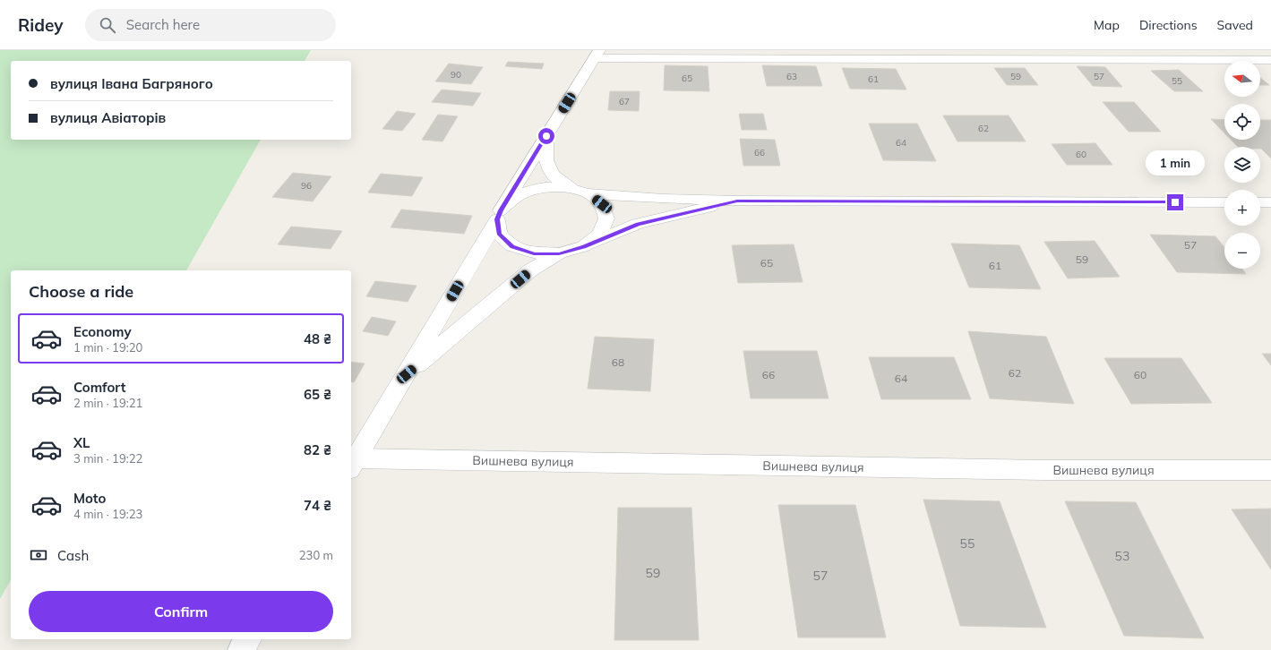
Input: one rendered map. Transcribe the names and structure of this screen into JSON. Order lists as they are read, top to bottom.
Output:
{
  "streets": {
    "street": ["Вишнева вулиця"]
  },
  "house_numbers": [
    "90",
    "63",
    "59",
    "57",
    "65",
    "61",
    "55",
    "67",
    "62",
    "64",
    "66",
    "60",
    "96",
    "57",
    "59",
    "65",
    "61",
    "68",
    "62",
    "66",
    "60",
    "64",
    "55",
    "53",
    "59",
    "57"
  ],
  "north": "left",
  "page": {
    "header": "Ridey",
    "search": "Search here",
    "nav": ["Map", "Directions", "Saved"],
    "map_buttons": ["+", "−"],
    "banner": ["вулиця Івана Багряного", "вулиця Авіаторів"],
    "bubble": "1 min",
    "heading": "Choose a ride",
    "list": [
      {
        "name": "Economy",
        "note": "1 min · 19:20",
        "value": "48 ₴"
      },
      {
        "name": "Comfort",
        "note": "2 min · 19:21",
        "value": "65 ₴"
      },
      {
        "name": "XL",
        "note": "3 min · 19:22",
        "value": "82 ₴"
      },
      {
        "name": "Moto",
        "note": "4 min · 19:23",
        "value": "74 ₴"
      }
    ],
    "pay": ["Cash", "230 m"],
    "buttons": "Confirm"
  }
}
